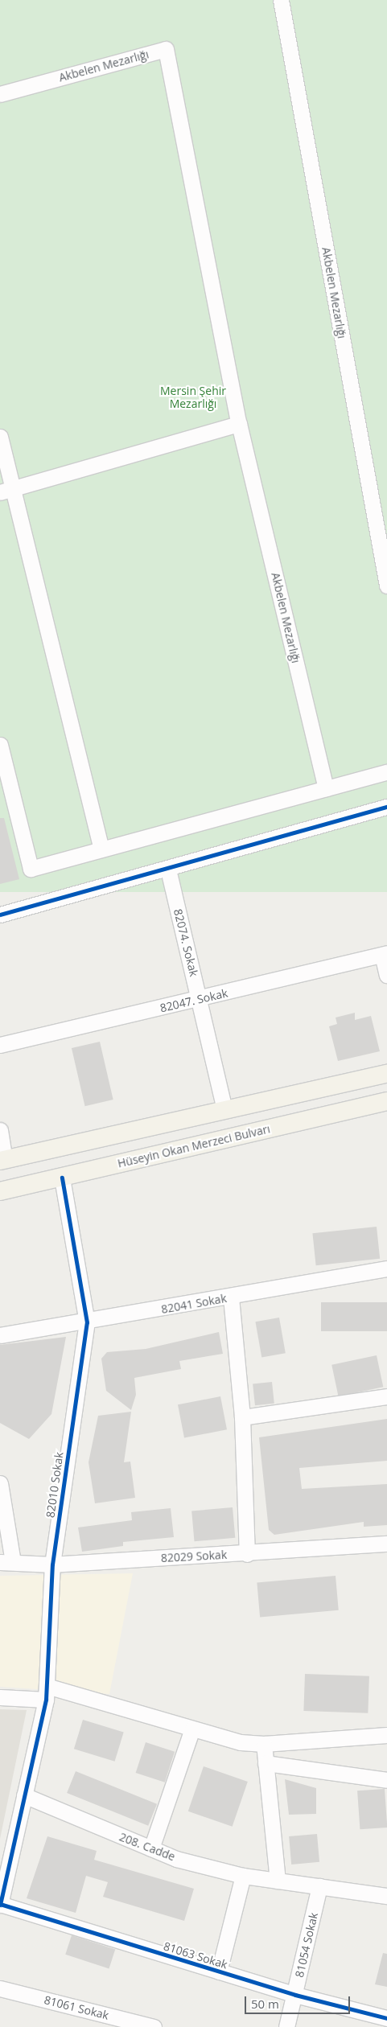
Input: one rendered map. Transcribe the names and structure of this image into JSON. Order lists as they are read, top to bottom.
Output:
{
  "streets": {
    "main road": ["Hüseyin Okan Merzeci Bulvarı"],
    "street": [
      "Akbelen Mezarlığı",
      "82074. Sokak",
      "82047. Sokak",
      "82041 Sokak",
      "82010 Sokak",
      "82029 Sokak",
      "208. Cadde",
      "81054 Sokak",
      "81063 Sokak",
      "81061 Sokak"
    ]
  },
  "crossings": [
    ["82074. Sokak", "82047. Sokak"],
    ["Hüseyin Okan Merzeci Bulvarı", "82010 Sokak"],
    ["82041 Sokak", "82010 Sokak"],
    ["82010 Sokak", "82029 Sokak"],
    ["82010 Sokak", "208. Cadde"],
    ["208. Cadde", "81054 Sokak"],
    ["81054 Sokak", "81063 Sokak"]
  ],
  "parks": ["Mersin Şehir Mezarlığı"],
  "scale_bar": "50 m"
}
